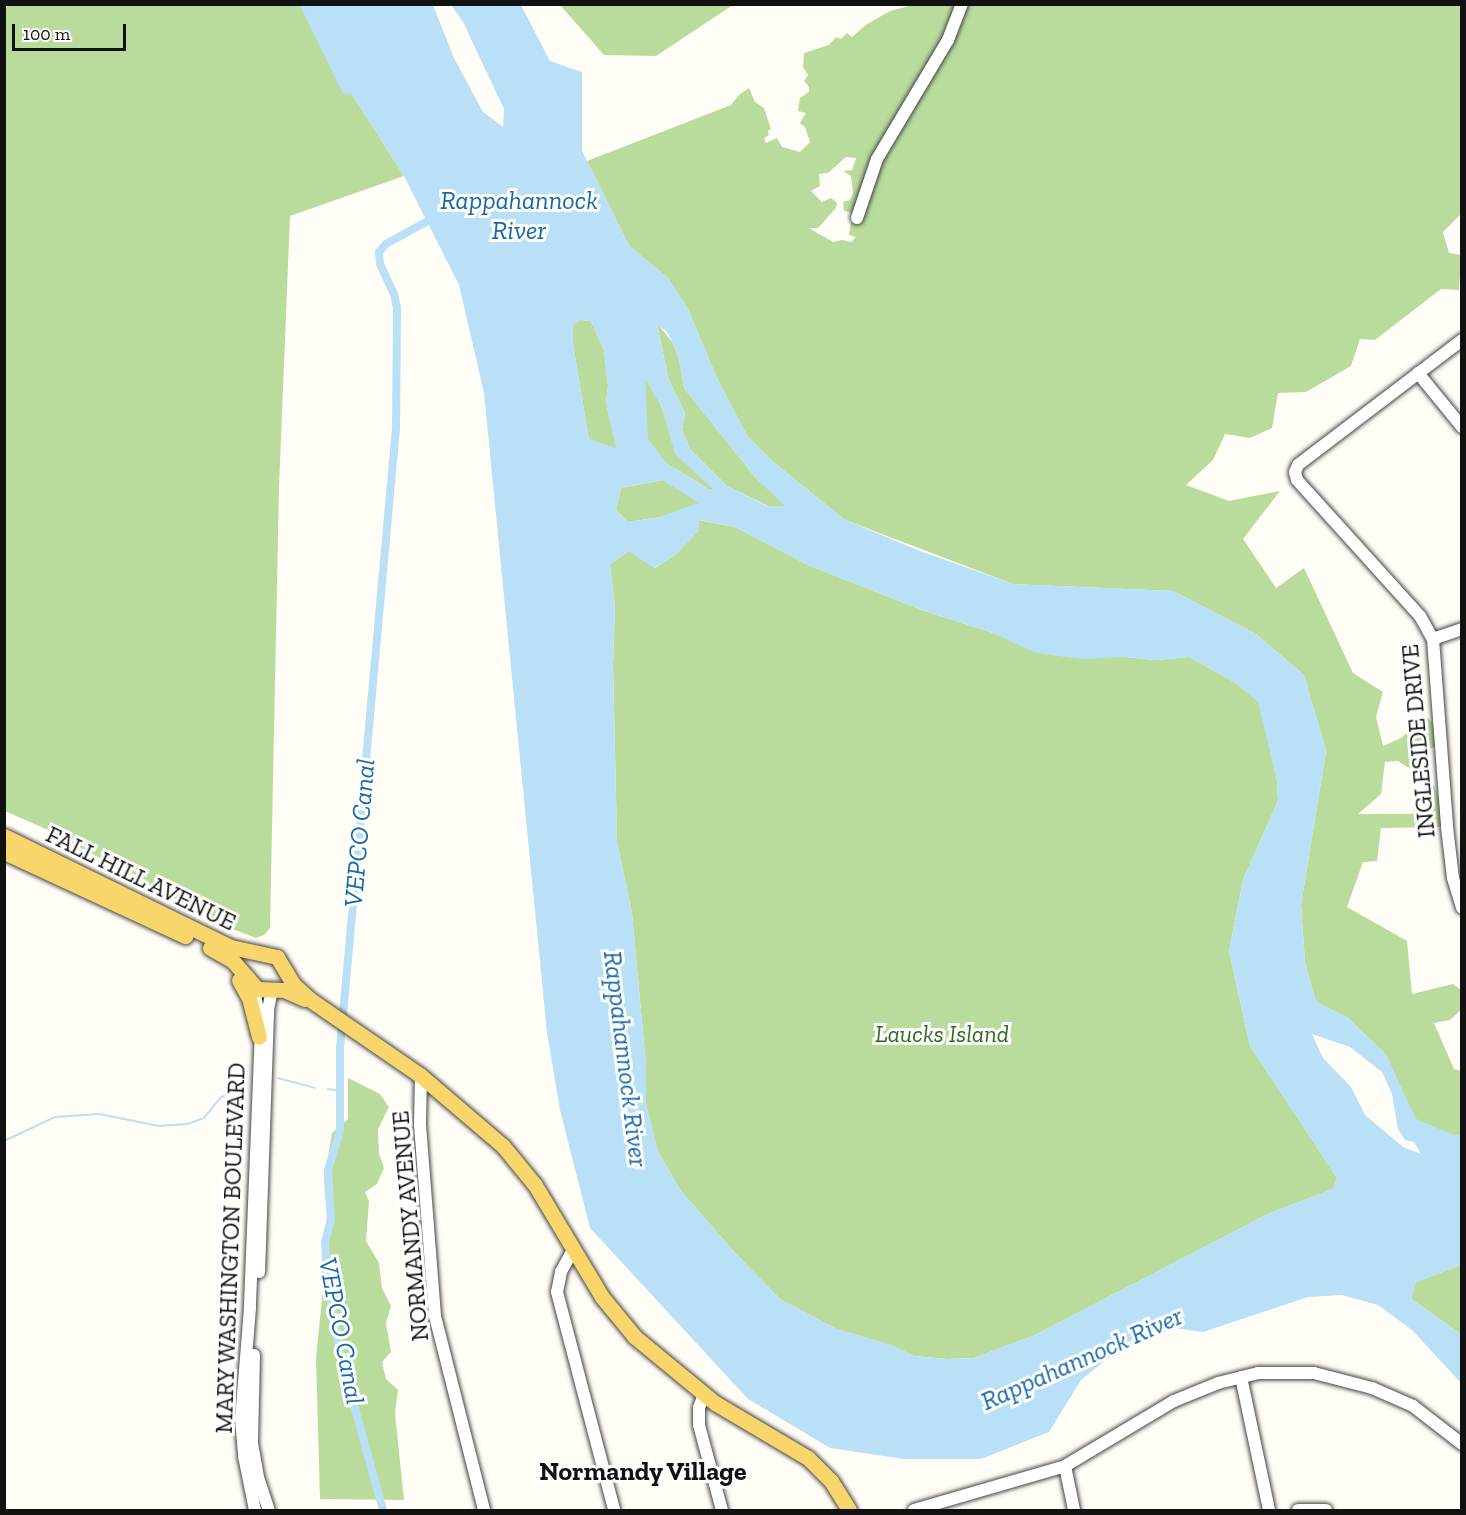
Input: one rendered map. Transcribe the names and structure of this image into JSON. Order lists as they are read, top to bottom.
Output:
{
  "streets": {
    "main road": ["FALL HILL AVENUE"],
    "street": ["INGLESIDE DRIVE", "NORMANDY AVENUE", "MARY WASHINGTON BOULEVARD"]
  },
  "crossings": [
    ["FALL HILL AVENUE", "NORMANDY AVENUE"],
    ["FALL HILL AVENUE", "MARY WASHINGTON BOULEVARD"]
  ],
  "districts": ["Normandy Village"],
  "water": ["Rappahannock River", "VEPCO Canal"],
  "parks": ["Laucks Island"],
  "scale_bar": "100 m"
}
